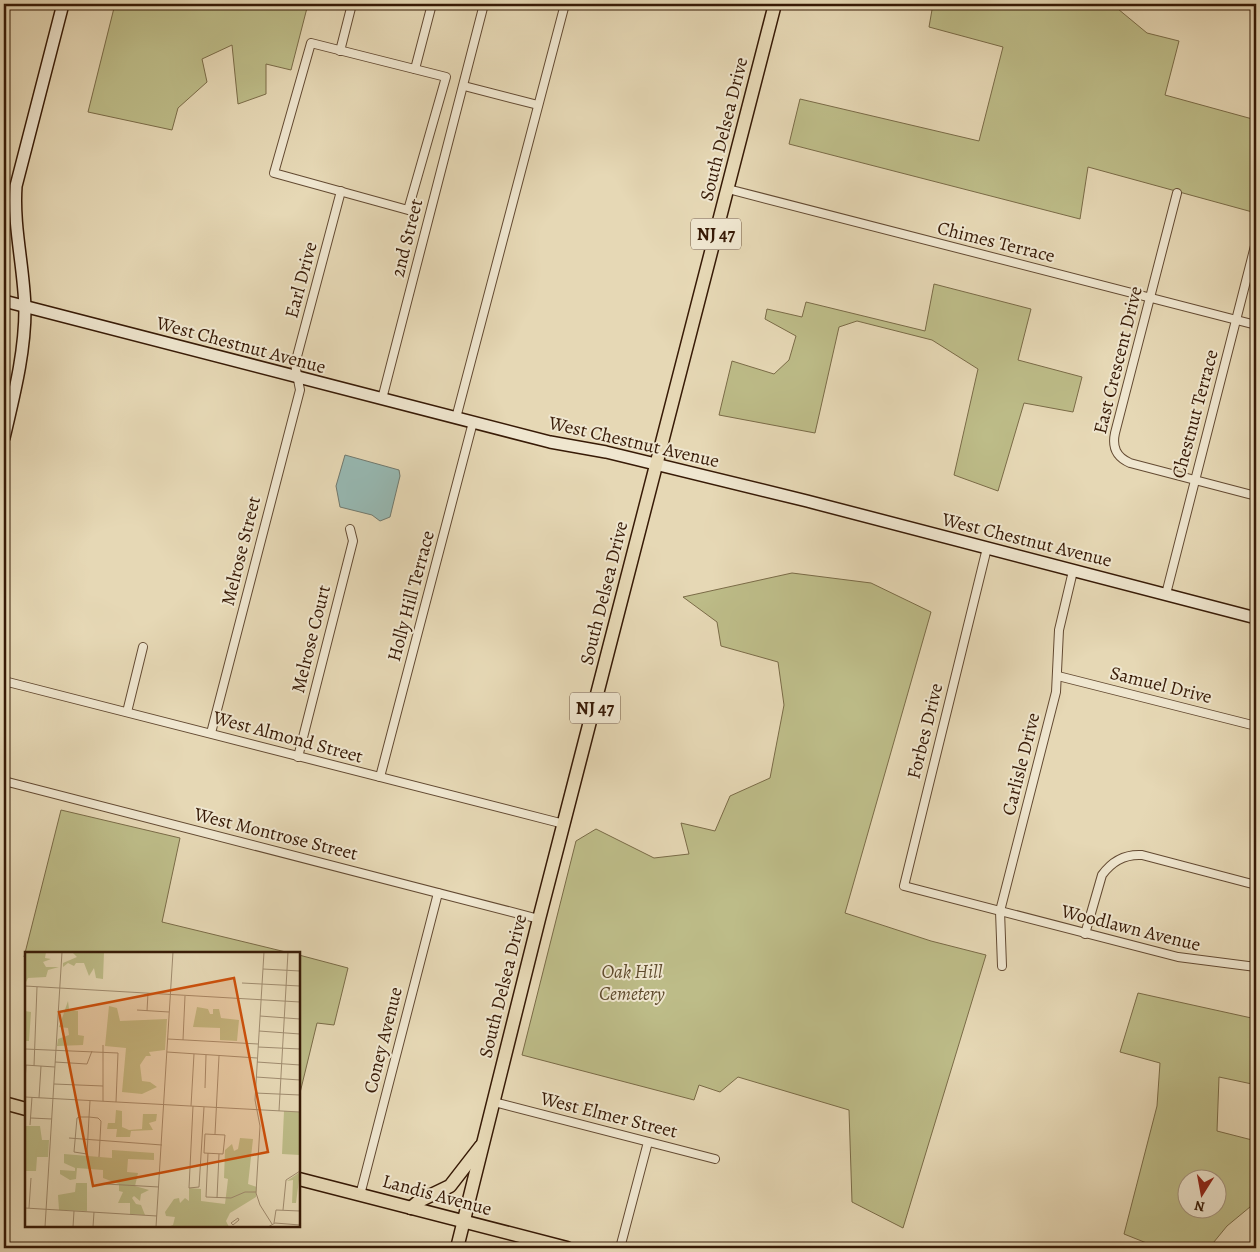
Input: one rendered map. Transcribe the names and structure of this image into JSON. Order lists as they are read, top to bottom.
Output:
{
  "streets": {
    "main road": ["South Delsea Drive", "NJ 47", "Landis Avenue"],
    "street": [
      "2nd Street",
      "Chimes Terrace",
      "Earl Drive",
      "West Chestnut Avenue",
      "East Crescent Drive",
      "Chestnut Terrace",
      "Melrose Street",
      "Holly Hill Terrace",
      "Melrose Court",
      "Samuel Drive",
      "Forbes Drive",
      "West Almond Street",
      "Carlisle Drive",
      "West Montrose Street",
      "Woodlawn Avenue",
      "Coney Avenue",
      "West Elmer Street"
    ]
  },
  "crossings": [
    ["South Delsea Drive", "NJ 47"],
    ["South Delsea Drive", "Chimes Terrace"],
    ["South Delsea Drive", "West Chestnut Avenue"],
    ["South Delsea Drive", "West Almond Street"],
    ["South Delsea Drive", "West Montrose Street"],
    ["South Delsea Drive", "West Elmer Street"],
    ["South Delsea Drive", "Landis Avenue"],
    ["NJ 47", "Landis Avenue"],
    ["2nd Street", "West Chestnut Avenue"],
    ["Chimes Terrace", "East Crescent Drive"],
    ["Chimes Terrace", "Chestnut Terrace"],
    ["Earl Drive", "West Chestnut Avenue"],
    ["Earl Drive", "Melrose Street"],
    ["West Chestnut Avenue", "Chestnut Terrace"],
    ["West Chestnut Avenue", "Melrose Street"],
    ["West Chestnut Avenue", "Holly Hill Terrace"],
    ["West Chestnut Avenue", "Forbes Drive"],
    ["West Chestnut Avenue", "Carlisle Drive"],
    ["East Crescent Drive", "Chestnut Terrace"],
    ["Melrose Street", "West Almond Street"],
    ["Holly Hill Terrace", "West Almond Street"],
    ["Melrose Court", "West Almond Street"],
    ["Samuel Drive", "Carlisle Drive"],
    ["Forbes Drive", "Woodlawn Avenue"],
    ["Carlisle Drive", "Woodlawn Avenue"],
    ["West Montrose Street", "Coney Avenue"],
    ["Coney Avenue", "Landis Avenue"]
  ],
  "parks": ["Oak Hill Cemetery"],
  "north": "bottom"
}
